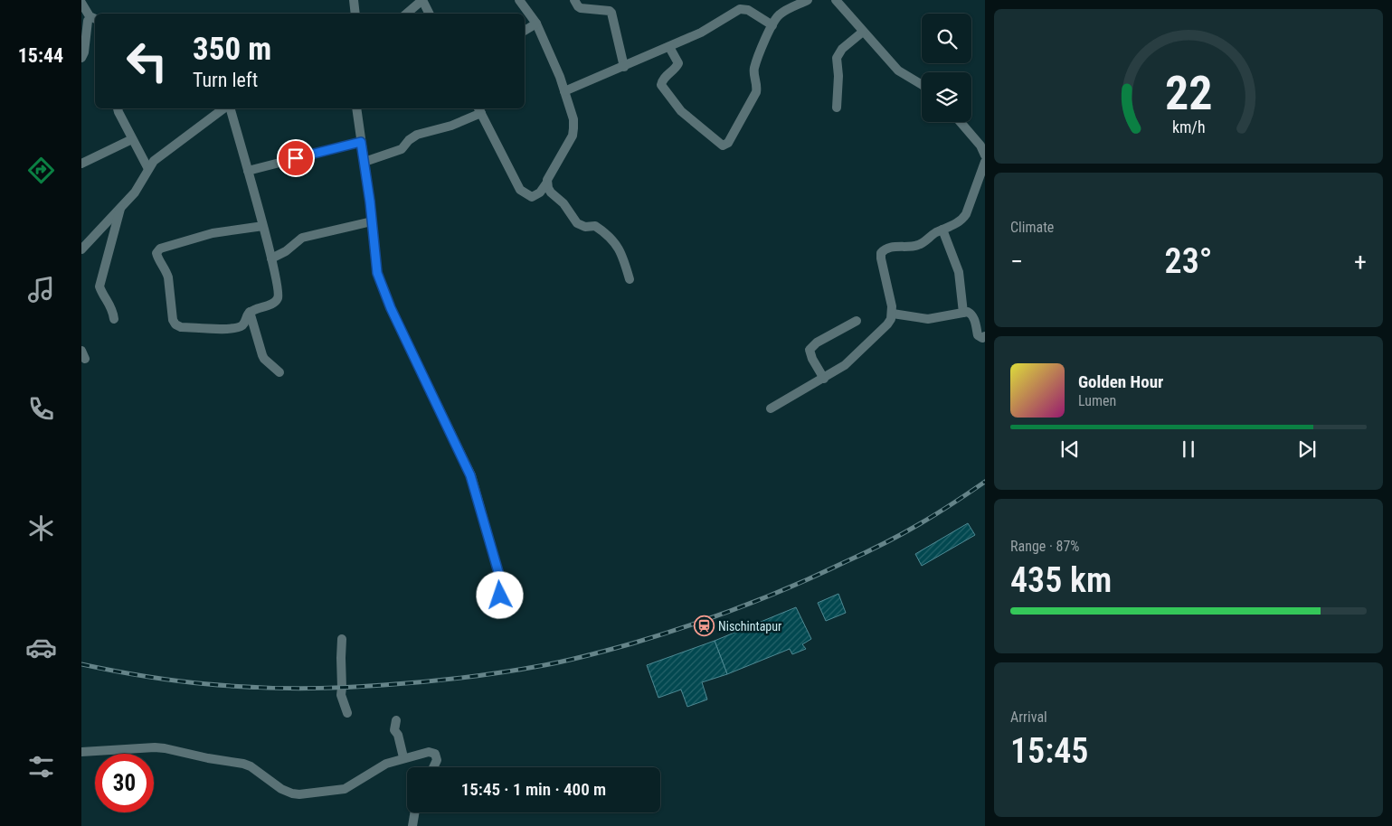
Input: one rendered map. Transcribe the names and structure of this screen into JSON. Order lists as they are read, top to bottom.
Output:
{
  "places": {
    "station": ["Nischintapur"]
  },
  "page": {
    "tabs": "15:44",
    "turn": ["350 m", "Turn left"],
    "tile": [
      "Climate",
      ["Range · 87%", "435 km"],
      ["Arrival", "15:45"]
    ],
    "heat": ["−", "23°", "+"],
    "song": ["Golden Hour", "Lumen"],
    "limit": "30",
    "trip": "15:45 · 1 min · 400 m",
    "gauge": ["22", "km/h"]
  }
}
